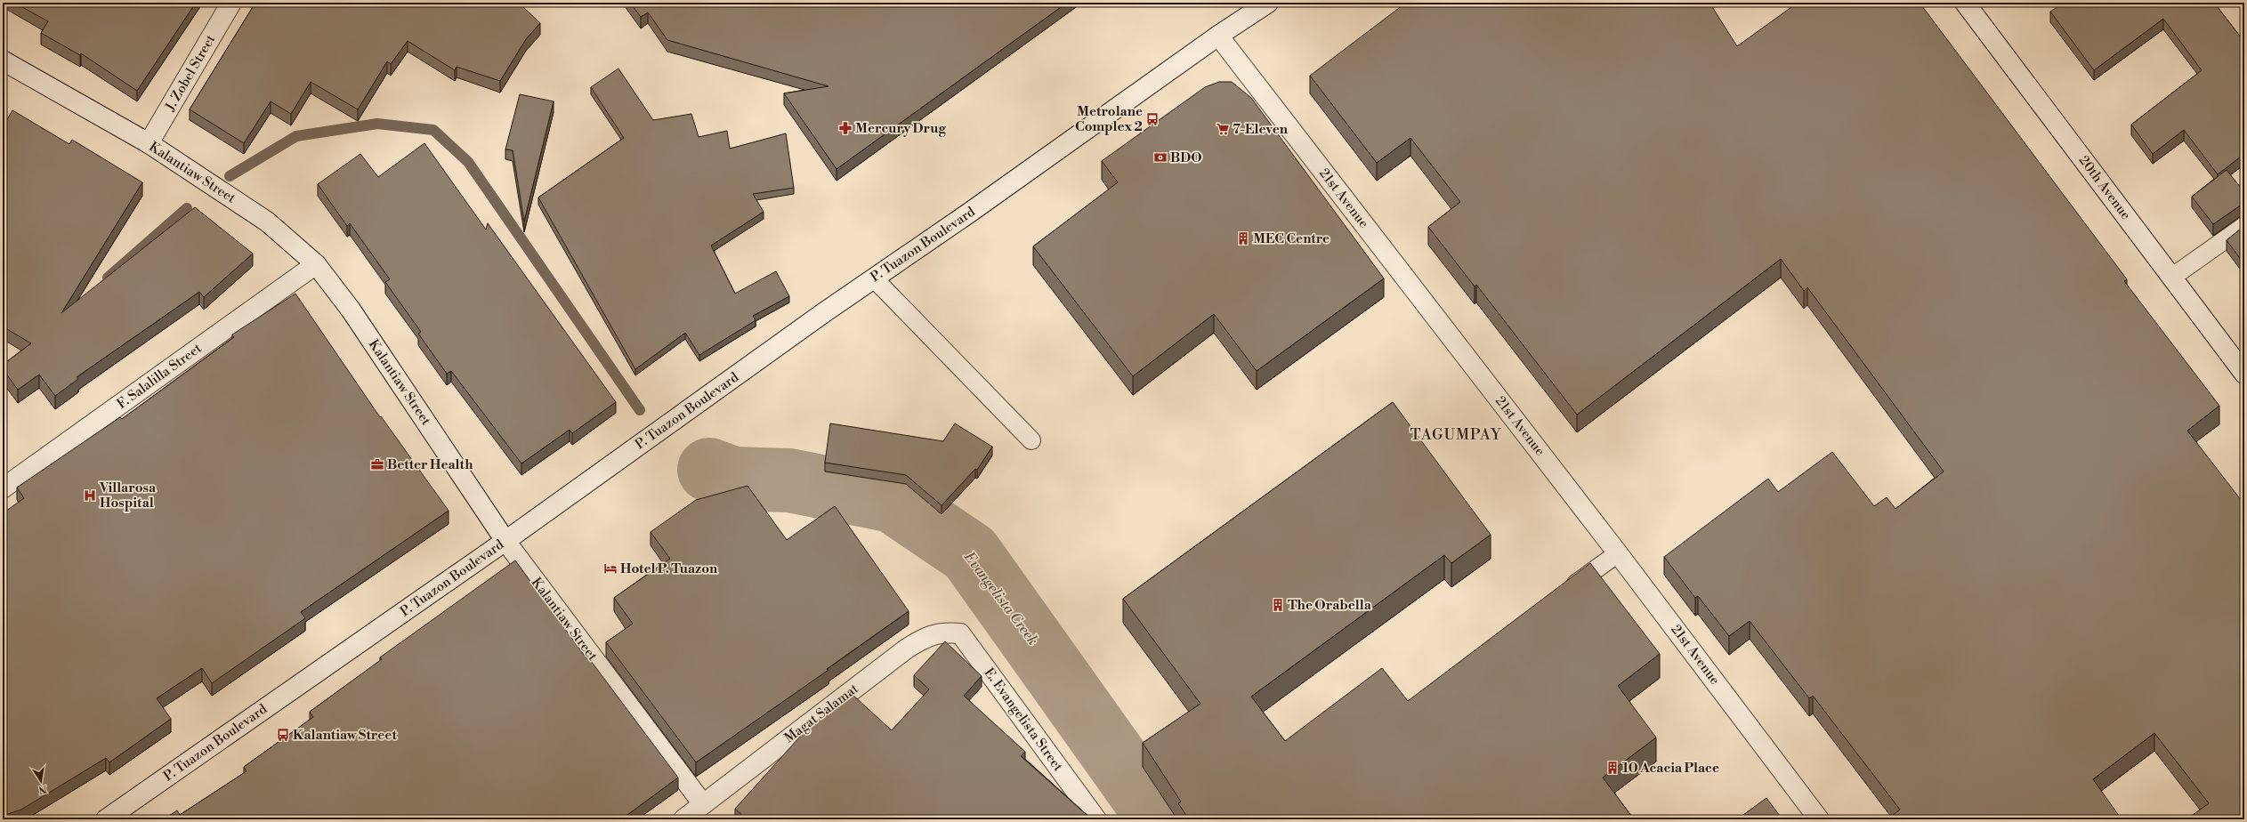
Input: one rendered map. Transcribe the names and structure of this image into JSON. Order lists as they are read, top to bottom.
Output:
{
  "streets": {
    "street": [
      "J. Zobel Street",
      "Kalantiaw Street",
      "20th Avenue",
      "21st Avenue",
      "P. Tuazon Boulevard",
      "F. Salalilla Street",
      "Magat Salamat",
      "E. Evangelista Street"
    ]
  },
  "crossings": [
    ["J. Zobel Street", "Kalantiaw Street"],
    ["Kalantiaw Street", "P. Tuazon Boulevard"],
    ["Kalantiaw Street", "F. Salalilla Street"],
    ["Kalantiaw Street", "Magat Salamat"],
    ["21st Avenue", "P. Tuazon Boulevard"],
    ["Magat Salamat", "E. Evangelista Street"]
  ],
  "districts": ["TAGUMPAY"],
  "water": ["Evangelista Creek"],
  "places": {
    "bus stop": ["Metrolane Complex 2", "Kalantiaw Street"],
    "pharmacy": ["Mercury Drug"],
    "supermarket": ["7-Eleven"],
    "bank": ["BDO"],
    "building": ["MEC Centre", "The Orabella", "10 Acacia Place"],
    "office": ["Better Health"],
    "hospital": ["Villarosa Hospital"],
    "hotel": ["Hotel P. Tuazon"]
  },
  "north": "bottom"
}
